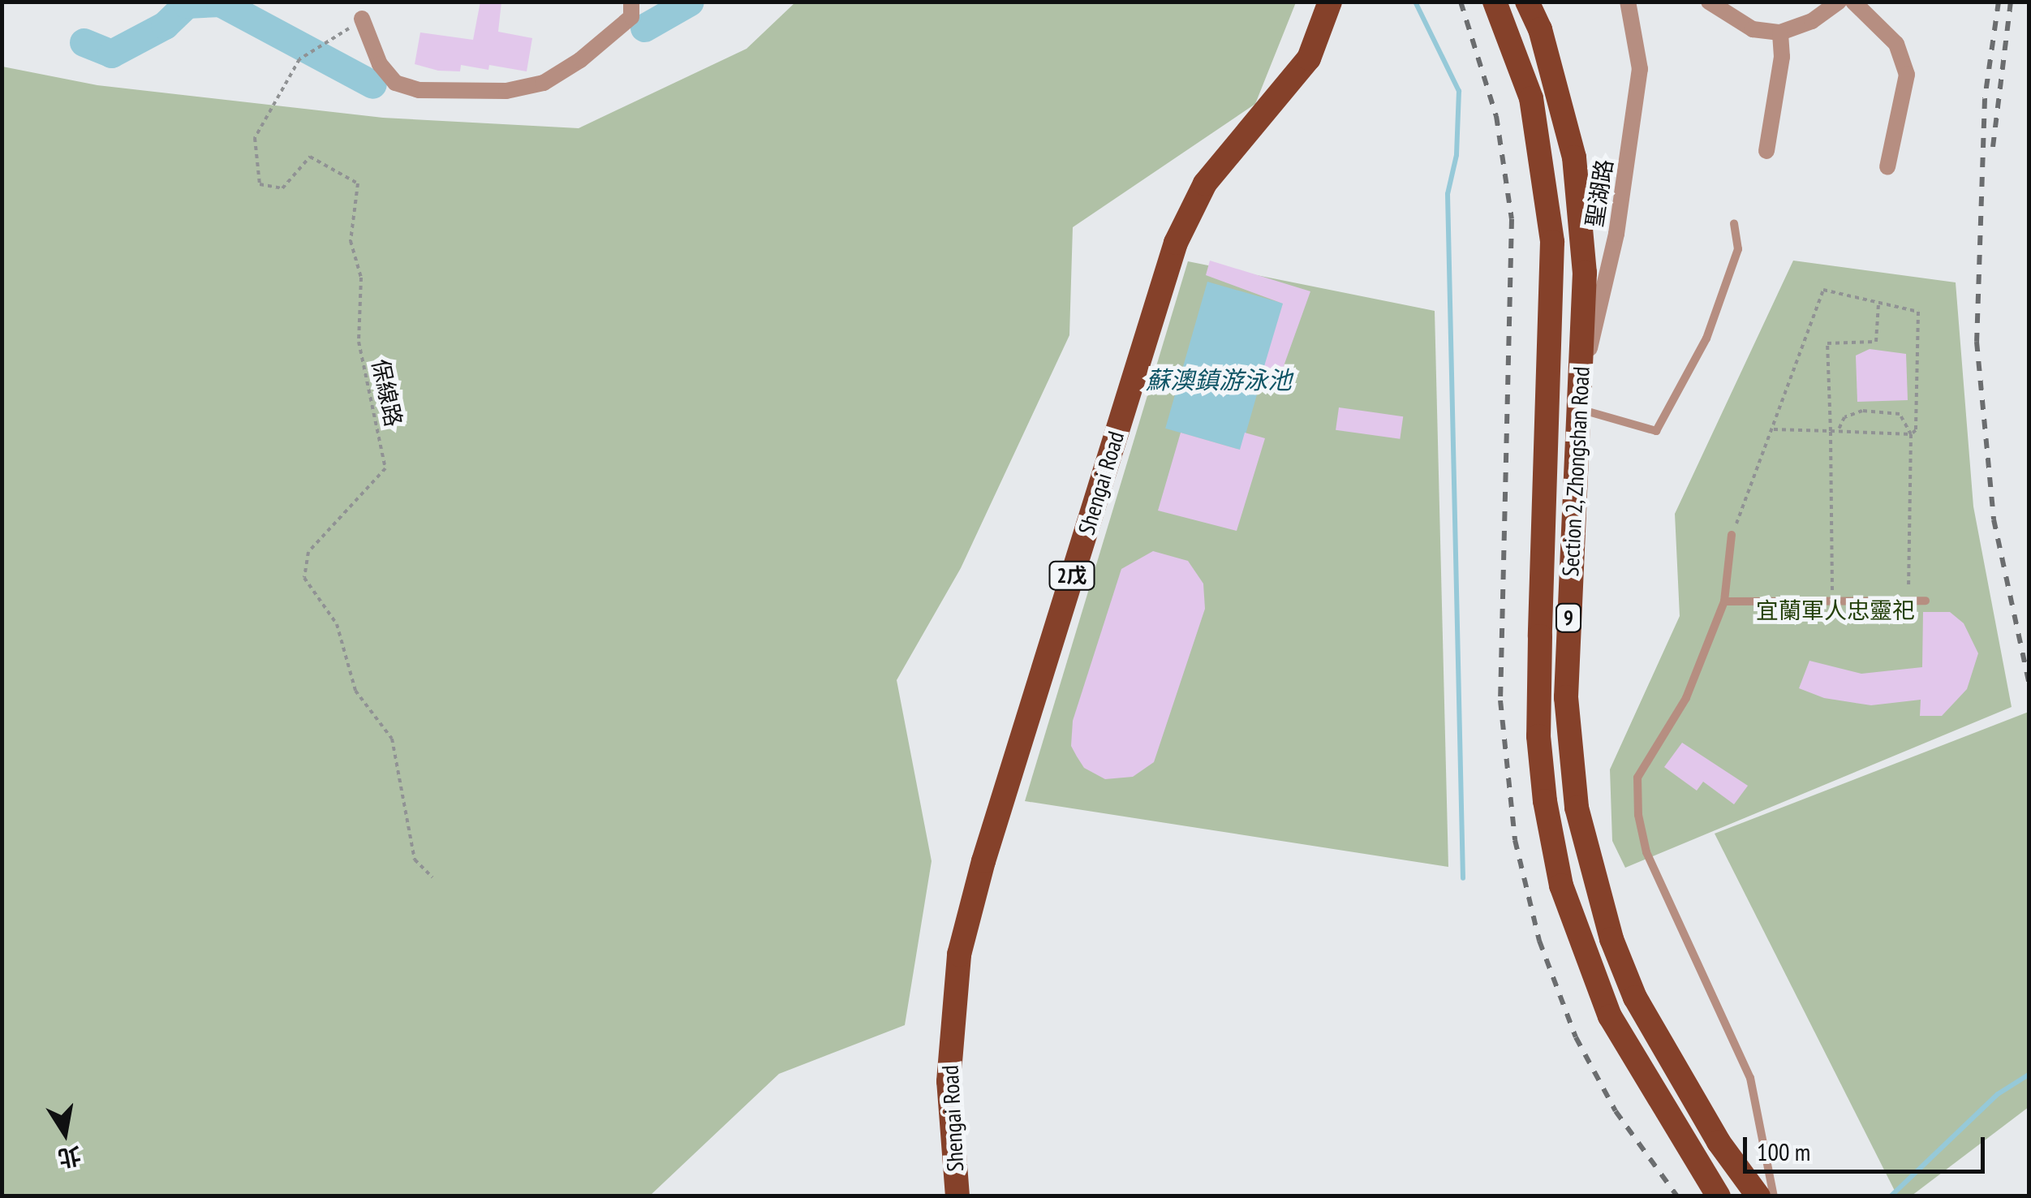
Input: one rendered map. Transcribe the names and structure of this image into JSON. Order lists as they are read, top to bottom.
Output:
{
  "streets": {
    "main road": [
      "Section 2, Zhongshan Road",
      "Shengai Road",
      "2戊",
      "9"
    ],
    "street": ["聖湖路"],
    "path": ["保線路"]
  },
  "crossings": [
    ["聖湖路", "Section 2, Zhongshan Road"]
  ],
  "water": ["蘇澳鎮游泳池"],
  "parks": ["宜蘭軍人忠靈祀"],
  "scale_bar": "100 m",
  "north": "bottom"
}
